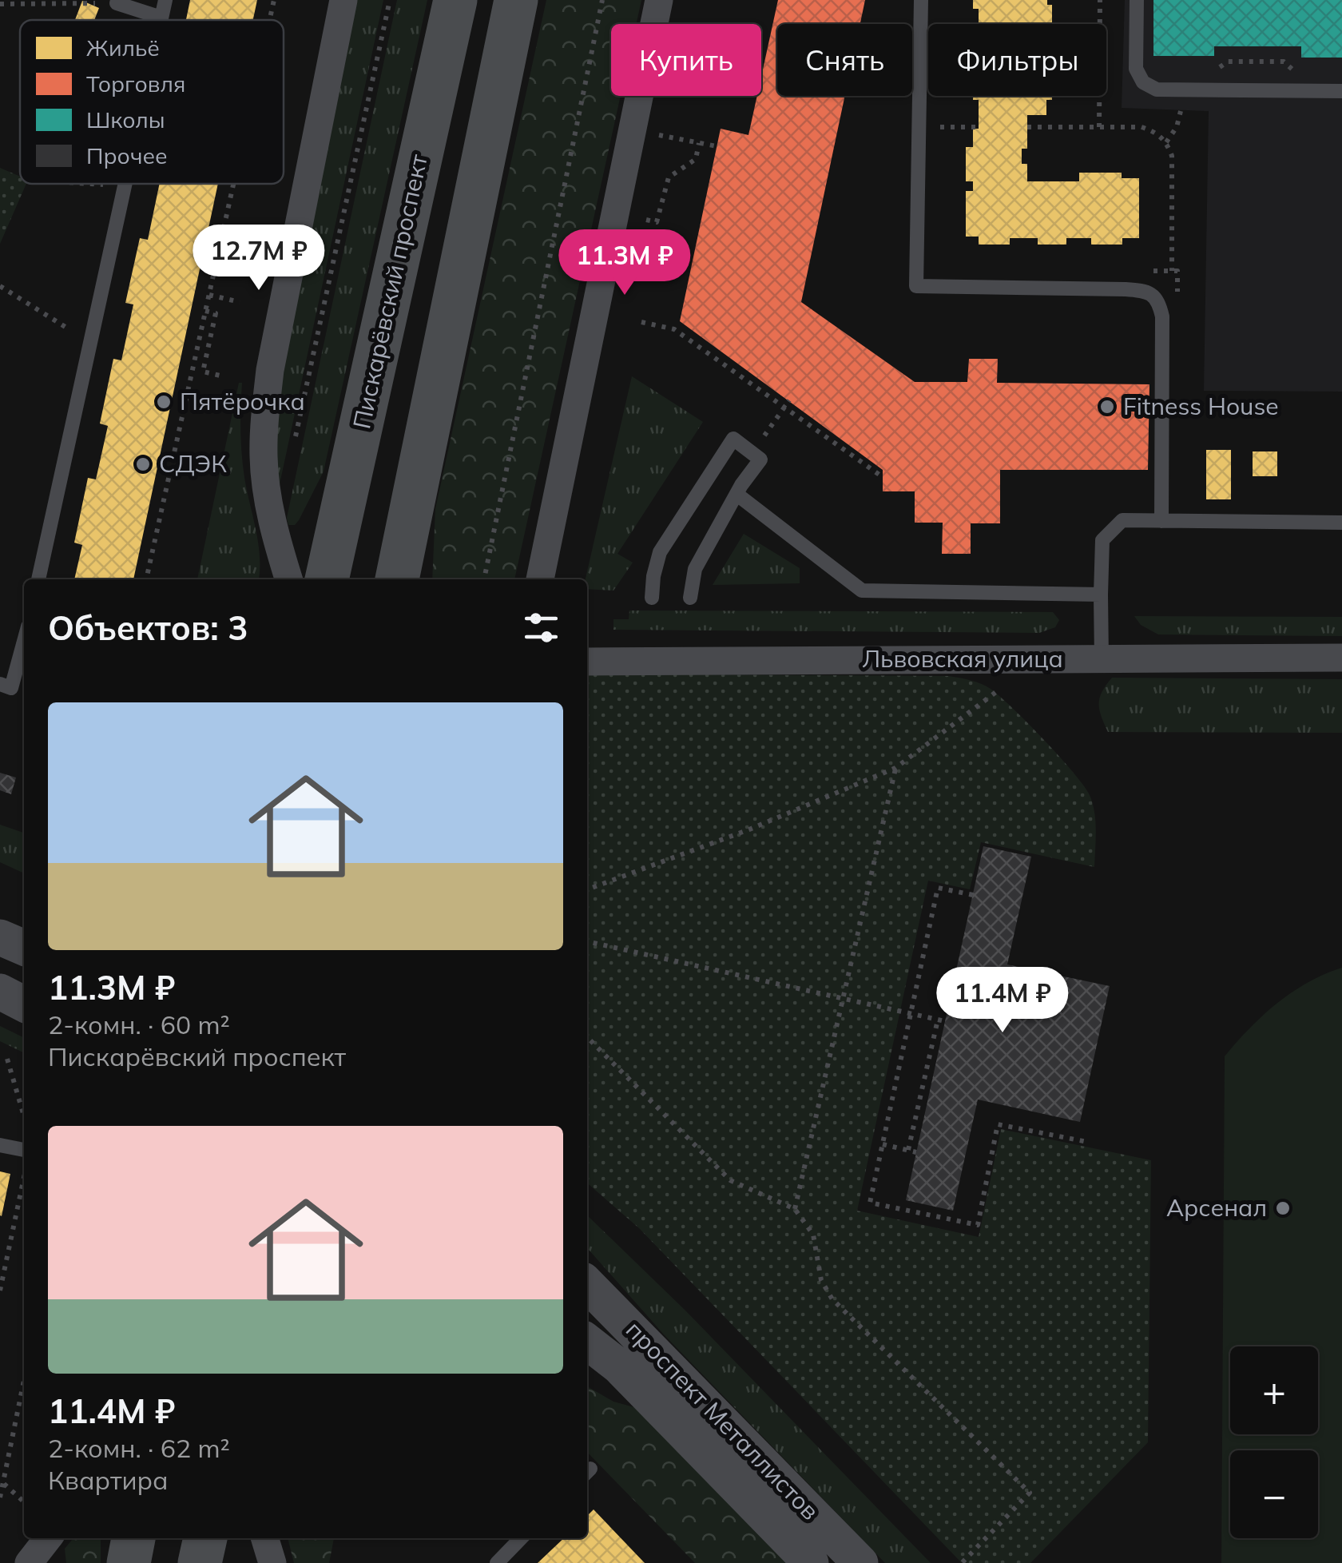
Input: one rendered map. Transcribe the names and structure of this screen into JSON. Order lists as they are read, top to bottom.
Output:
{
  "streets": {
    "main road": ["Пискарёвский проспект"],
    "street": ["Львовская улица", "проспект Металлистов"]
  },
  "places": [
    "Пятёрочка",
    "Fitness House",
    "СДЭК",
    "Арсенал"
  ],
  "legend": [
    "Жильё",
    "Торговля",
    "Школы",
    "Прочее"
  ],
  "page": {
    "chip": ["Купить", "Снять", "Фильтры"],
    "price": ["12.7M ₽", "11.3M ₽", "11.4M ₽"],
    "heading": "Объектов: 3",
    "list": [
      {
        "name": "11.3M ₽",
        "note": "2-комн. · 60 m² · Пискарёвский проспект"
      },
      {
        "name": "11.4M ₽",
        "note": "2-комн. · 62 m² · Квартира"
      }
    ],
    "map_buttons": ["+", "−"]
  }
}
